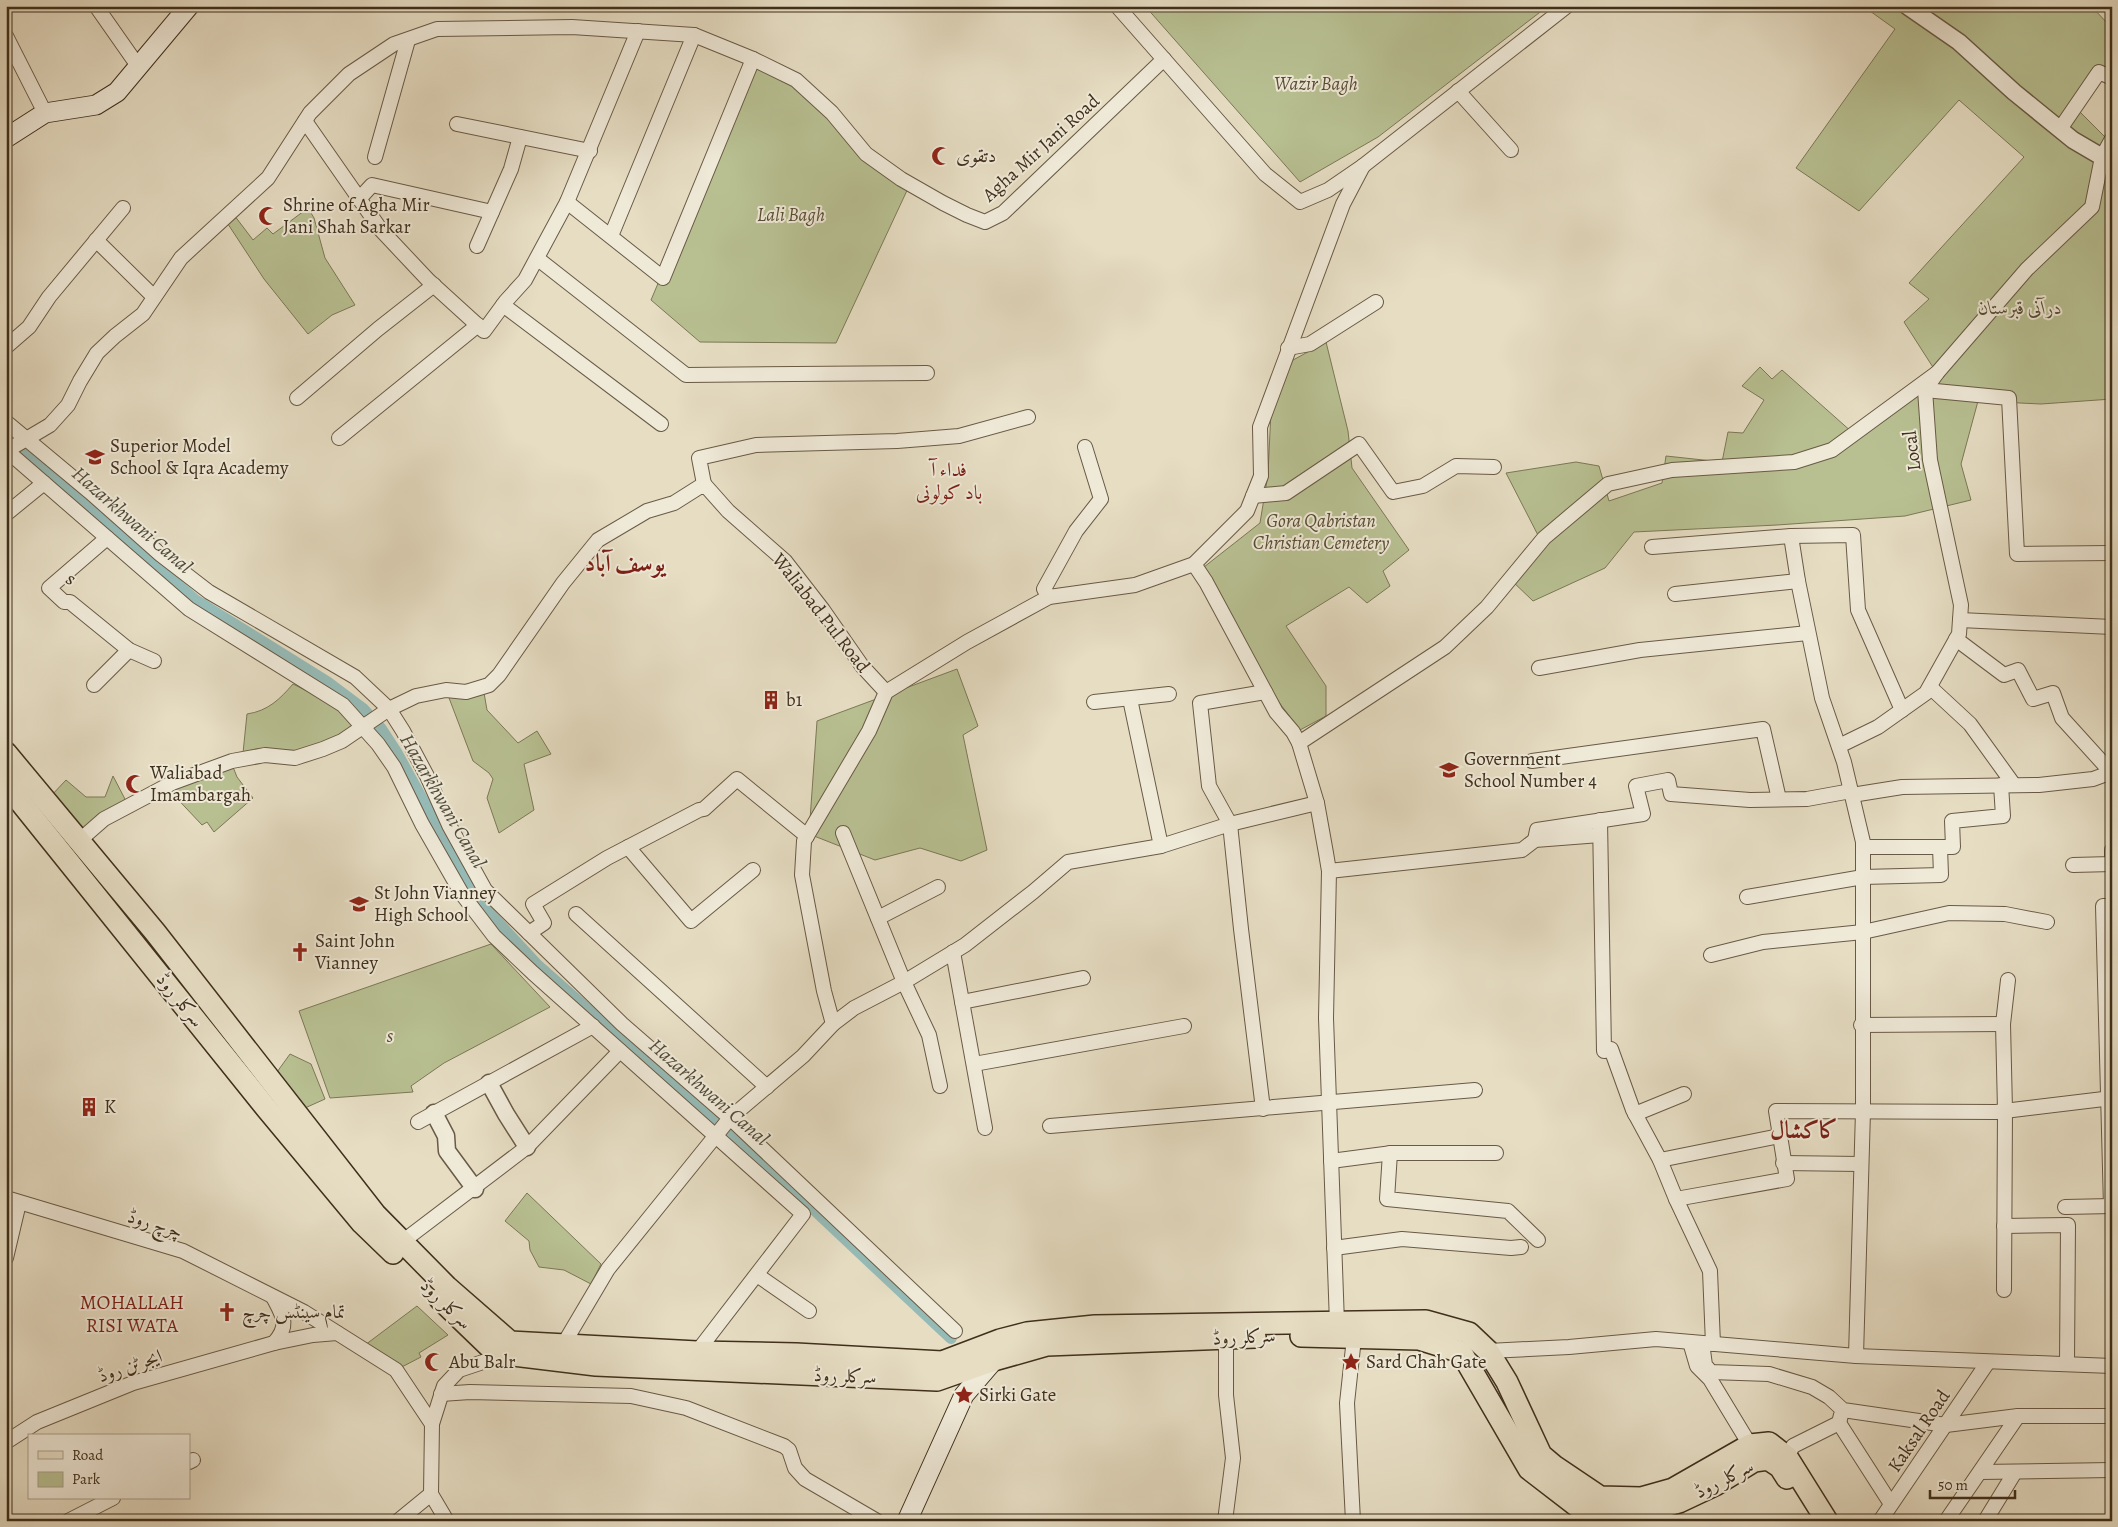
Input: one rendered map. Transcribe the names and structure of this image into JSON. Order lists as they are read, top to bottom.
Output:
{
  "streets": {
    "main road": ["سرکلر روڈ"],
    "street": [
      "Agha Mir Jani Road",
      "Local",
      "s",
      "Waliabad Pul Road",
      "چرچ روڈ",
      "ایجرٹن روڈ",
      "Kaksal Road"
    ]
  },
  "districts": [
    "فداء آ باد کولونی",
    "یوسف آباد",
    "کاکشال",
    "MOHALLAH RISI WATA"
  ],
  "water": ["Hazarkhwani Canal"],
  "parks": [
    "Wazir Bagh",
    "Lali Bagh",
    "درآنی قبرستان",
    "Gora Qabristan Christian Cemetery",
    "s"
  ],
  "places": {
    "mosque": [
      "دتقوى",
      "Shrine of Agha Mir Jani Shah Sarkar",
      "Waliabad Imambargah",
      "Abu Balr"
    ],
    "school or university": ["Superior Model School & Iqra Academy", "Government School Number 4", "St John Vianney High School"],
    "building": ["b1", "K"],
    "church": ["Saint John Vianney", "تمام سینٹس چرچ"],
    "place": ["Sard Chah Gate", "Sirki Gate"]
  },
  "legend": ["Road", "Park"],
  "scale_bar": "50 m"
}
